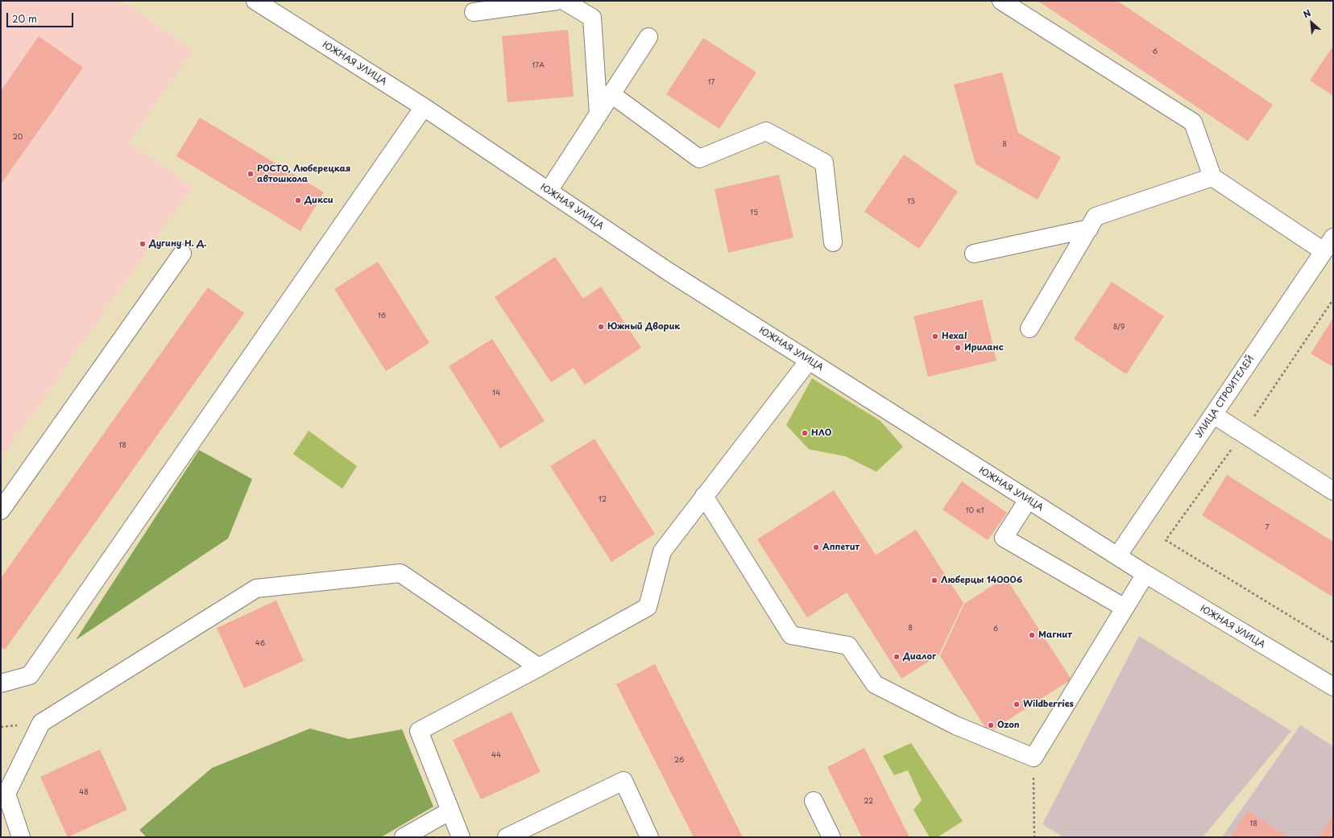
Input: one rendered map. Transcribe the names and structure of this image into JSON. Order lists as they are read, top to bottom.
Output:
{
  "streets": {
    "street": ["ЮЖНАЯ УЛИЦА", "УЛИЦА СТРОИТЕЛЕЙ"]
  },
  "crossings": [
    ["ЮЖНАЯ УЛИЦА", "УЛИЦА СТРОИТЕЛЕЙ"]
  ],
  "places": [
    "РОСТО, Люберецкая автошкола",
    "Дикси",
    "Дугину Н. Д.",
    "Южный Дворик",
    "Hexal",
    "Ириланс",
    "НЛО",
    "Аппетит",
    "Люберцы 140006",
    "Магнит",
    "Диалог",
    "Wildberries",
    "Ozon"
  ],
  "house_numbers": [
    "6",
    "17А",
    "17",
    "20",
    "8",
    "13",
    "15",
    "16",
    "8/9",
    "14",
    "18",
    "12",
    "10 к1",
    "7",
    "8",
    "6",
    "46",
    "44",
    "26",
    "48",
    "22",
    "18"
  ],
  "scale_bar": "20 m",
  "north": "top left"
}
